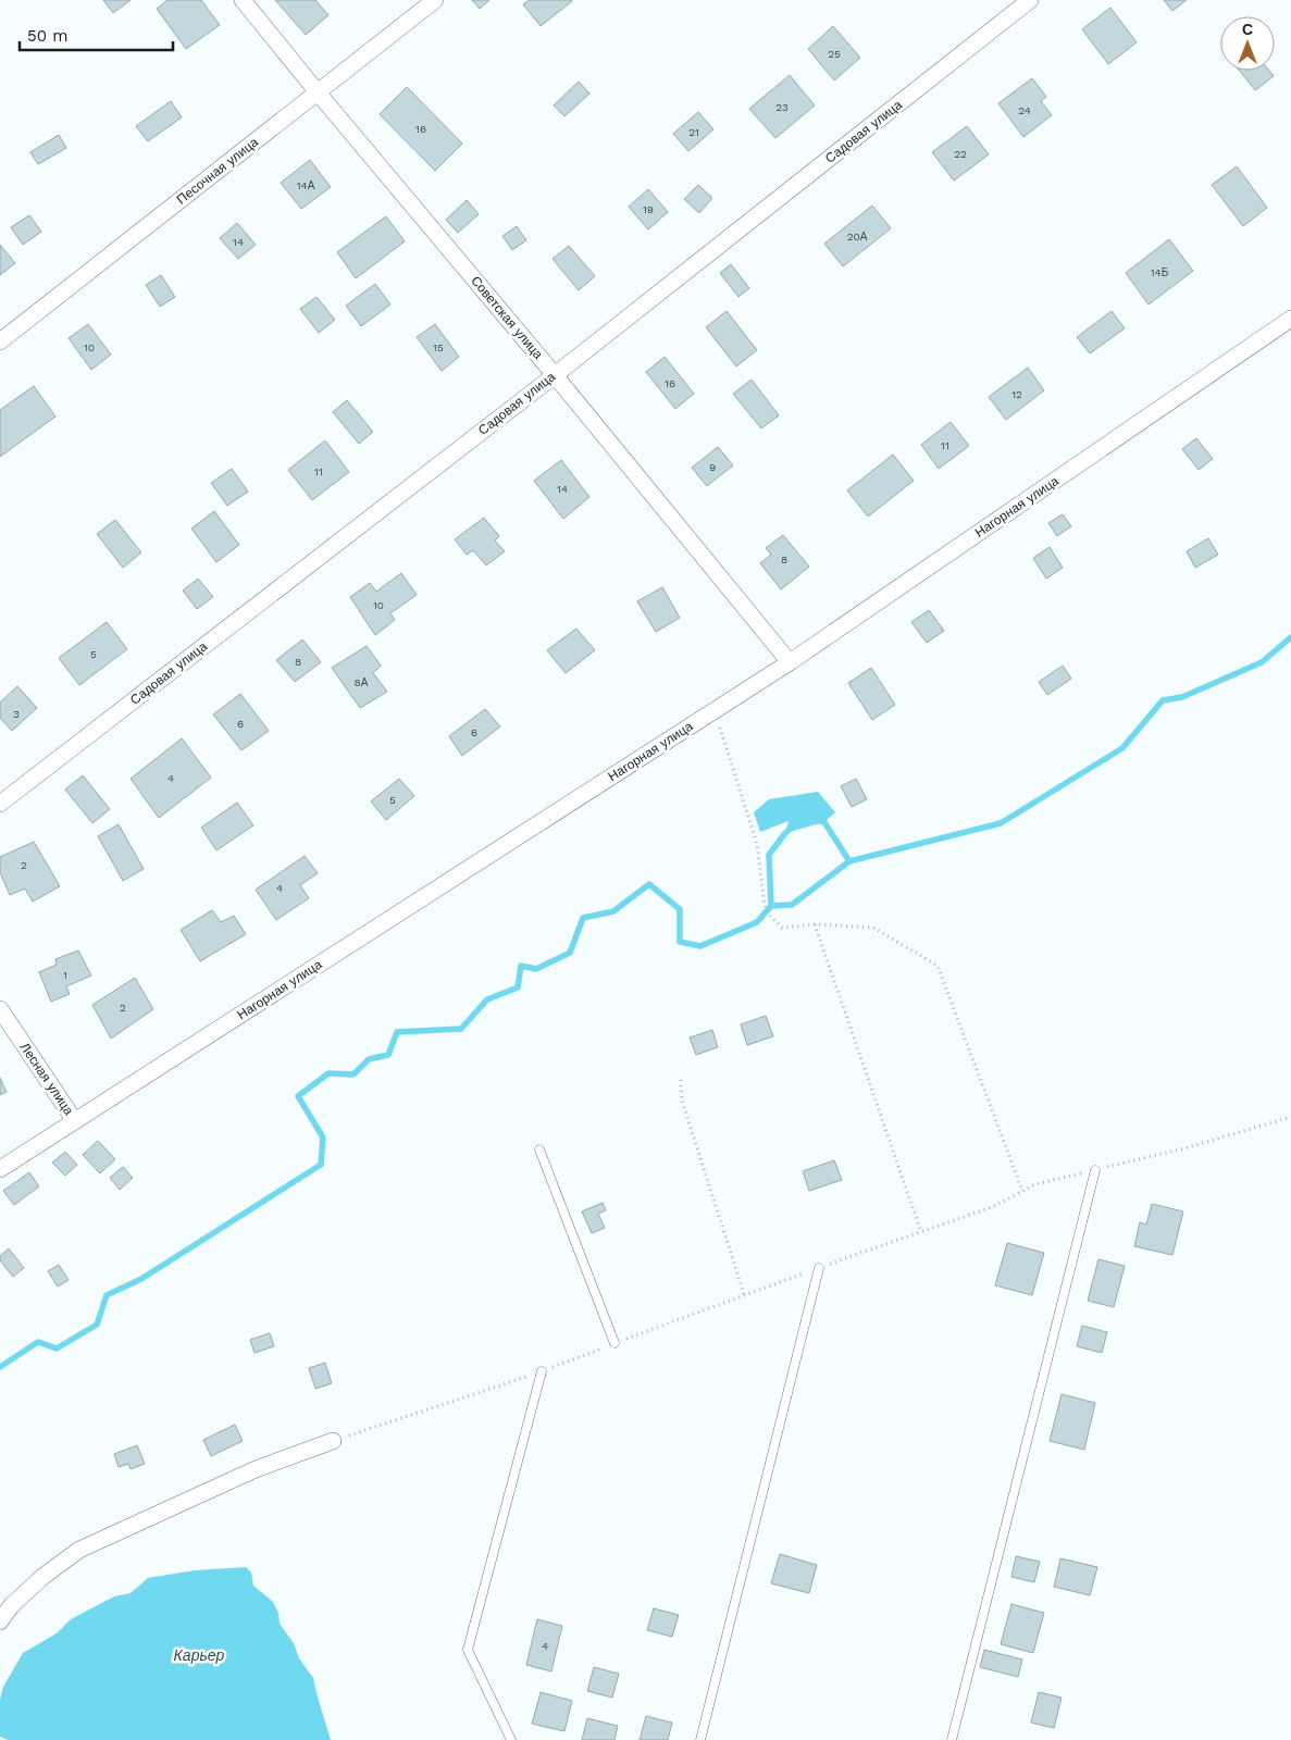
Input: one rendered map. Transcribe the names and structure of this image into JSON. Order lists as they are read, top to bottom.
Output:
{
  "streets": {
    "street": [
      "Садовая улица",
      "Песочная улица",
      "Советская улица",
      "Нагорная улица",
      "Лесная улица"
    ]
  },
  "crossings": [
    ["Садовая улица", "Советская улица"],
    ["Песочная улица", "Советская улица"],
    ["Советская улица", "Нагорная улица"],
    ["Нагорная улица", "Лесная улица"]
  ],
  "water": ["Карьер"],
  "house_numbers": [
    "25",
    "23",
    "24",
    "16",
    "21",
    "22",
    "14А",
    "19",
    "20А",
    "14",
    "14Б",
    "10",
    "15",
    "16",
    "12",
    "11",
    "9",
    "11",
    "14",
    "8",
    "10",
    "5",
    "8",
    "8А",
    "3",
    "6",
    "6",
    "4",
    "5",
    "2",
    "4",
    "1",
    "2",
    "4"
  ],
  "scale_bar": "50 m",
  "north": "top"
}
